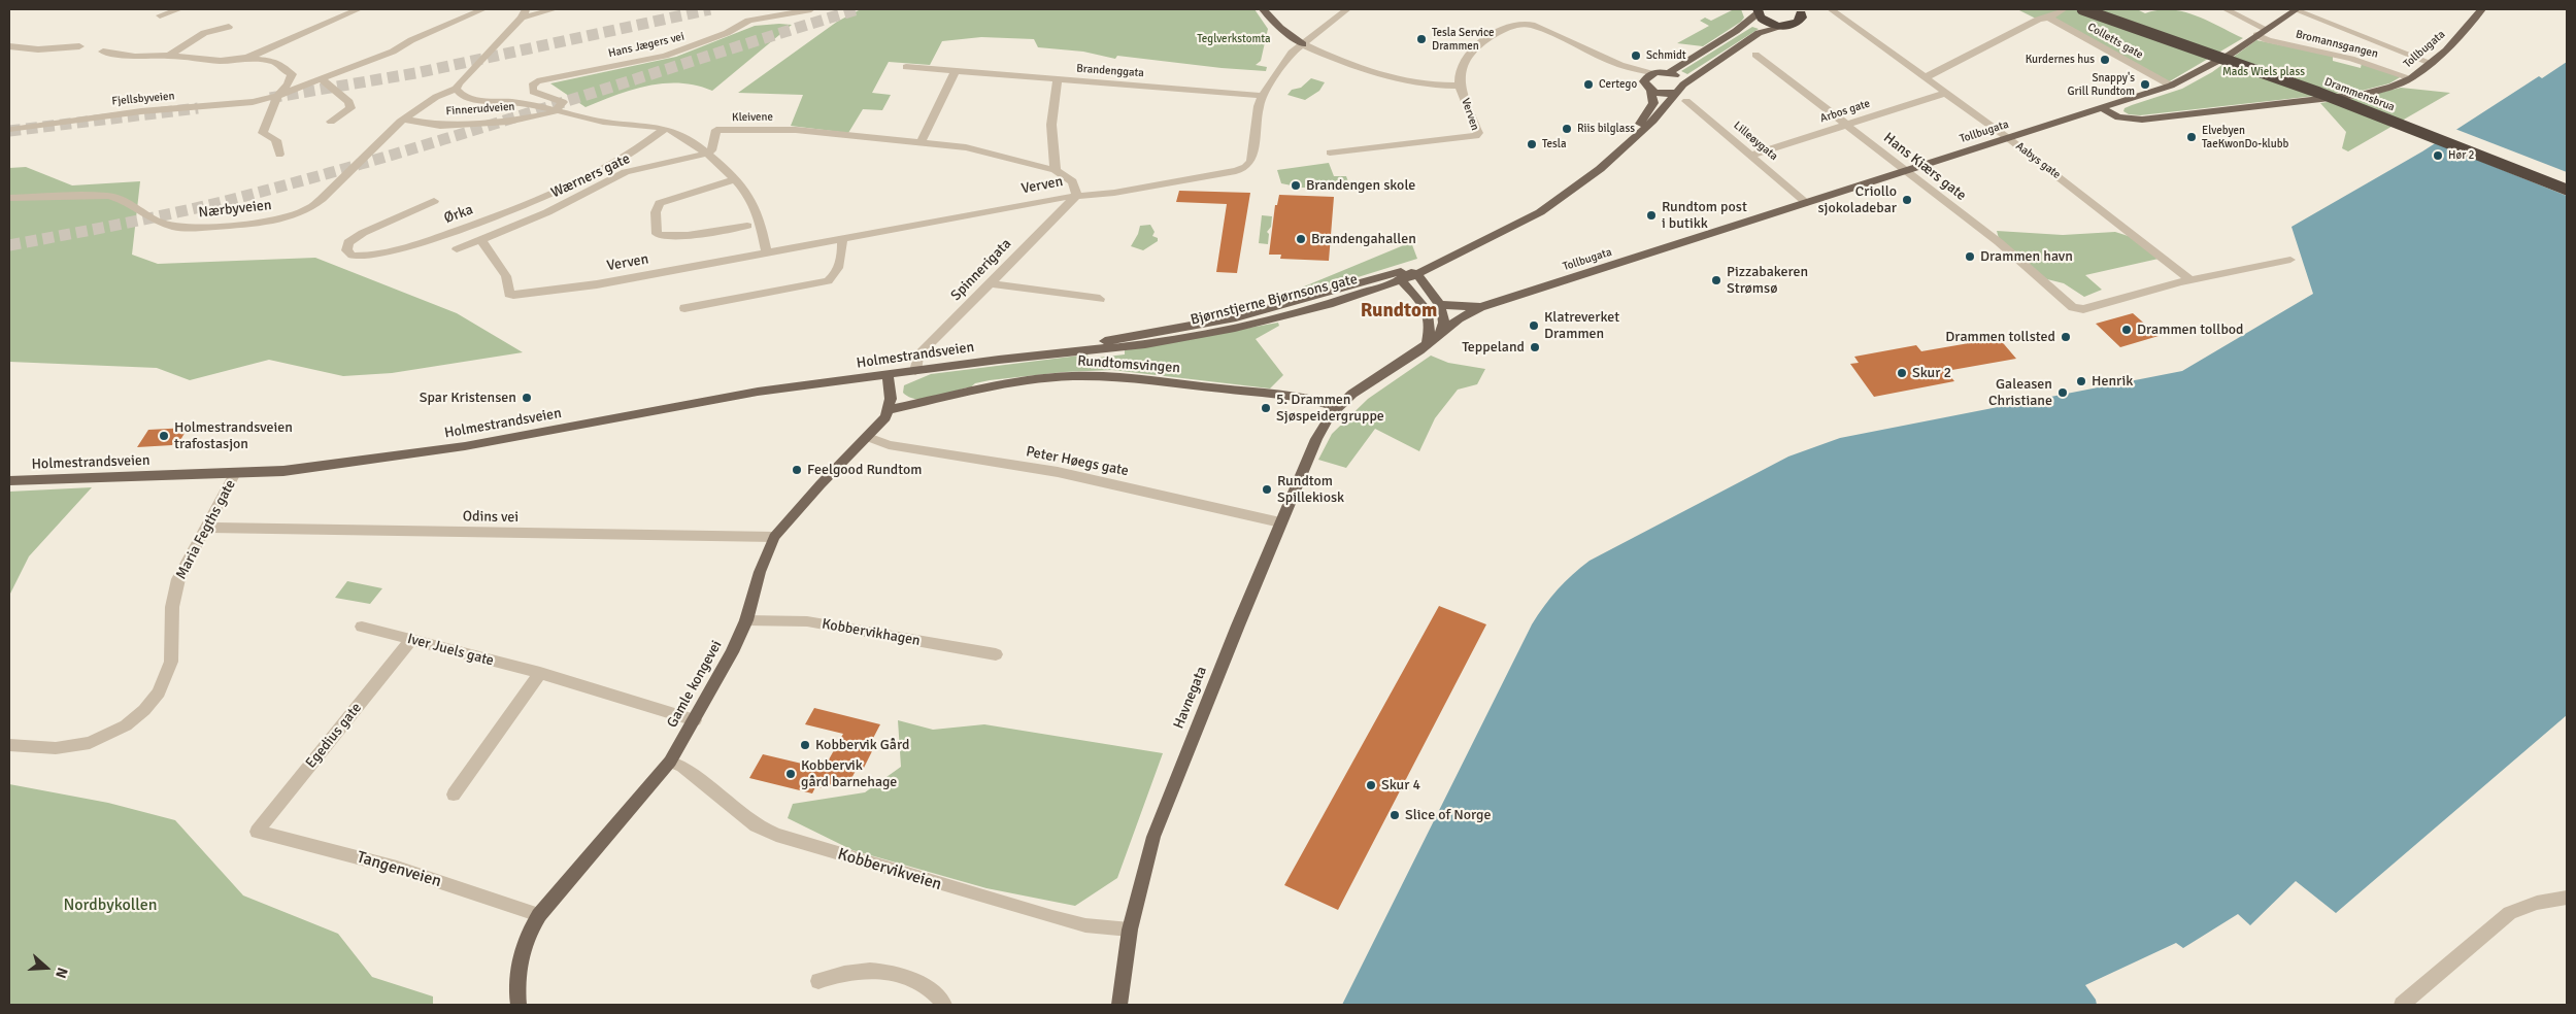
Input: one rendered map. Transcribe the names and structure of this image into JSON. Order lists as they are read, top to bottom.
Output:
{
  "streets": {
    "highway": ["Drammensbrua"],
    "main road": [
      "Tollbugata",
      "Bjørnstjerne Bjørnsons gate",
      "Holmestrandsveien",
      "Rundtomsvingen",
      "Gamle kongevei",
      "Havnegata"
    ],
    "street": [
      "Colletts gate",
      "Bromannsgangen",
      "Hans Jægers vei",
      "Brandenggata",
      "Fjellsbyveien",
      "Finnerudveien",
      "Arbos gate",
      "Verven",
      "Kleivene",
      "Lilleøygata",
      "Aabys gate",
      "Hans Kiærs gate",
      "Wærners gate",
      "Nærbyveien",
      "Ørka",
      "Spinnerigata",
      "Peter Høegs gate",
      "Odins vei",
      "Maria Fegths gate",
      "Kobbervikhagen",
      "Iver Juels gate",
      "Egedius gate",
      "Tangenveien",
      "Kobbervikveien"
    ]
  },
  "crossings": [
    ["Bromannsgangen", "Tollbugata"],
    ["Hans Jægers vei", "Finnerudveien"],
    ["Tollbugata", "Lilleøygata"],
    ["Tollbugata", "Aabys gate"],
    ["Tollbugata", "Hans Kiærs gate"],
    ["Brandenggata", "Verven"],
    ["Finnerudveien", "Nærbyveien"],
    ["Arbos gate", "Lilleøygata"],
    ["Arbos gate", "Aabys gate"],
    ["Arbos gate", "Hans Kiærs gate"],
    ["Verven", "Kleivene"],
    ["Verven", "Wærners gate"],
    ["Verven", "Spinnerigata"],
    ["Kleivene", "Wærners gate"],
    ["Kleivene", "Spinnerigata"],
    ["Aabys gate", "Hans Kiærs gate"],
    ["Spinnerigata", "Holmestrandsveien"],
    ["Bjørnstjerne Bjørnsons gate", "Holmestrandsveien"],
    ["Holmestrandsveien", "Maria Fegths gate"],
    ["Rundtomsvingen", "Gamle kongevei"],
    ["Rundtomsvingen", "Havnegata"],
    ["Peter Høegs gate", "Gamle kongevei"],
    ["Peter Høegs gate", "Havnegata"],
    ["Odins vei", "Maria Fegths gate"],
    ["Odins vei", "Gamle kongevei"],
    ["Kobbervikhagen", "Gamle kongevei"],
    ["Iver Juels gate", "Gamle kongevei"],
    ["Iver Juels gate", "Egedius gate"],
    ["Gamle kongevei", "Tangenveien"],
    ["Gamle kongevei", "Kobbervikveien"],
    ["Havnegata", "Kobbervikveien"],
    ["Egedius gate", "Tangenveien"]
  ],
  "districts": ["Rundtom"],
  "parks": ["Teglverkstomta", "Mads Wiels plass", "Nordbykollen"],
  "places": [
    "Tesla Service Drammen",
    "Schmidt",
    "Kurdernes hus",
    "Certego",
    "Snappy's Grill Rundtom",
    "Riis bilglass",
    "Elvebyen TaeKwonDo-klubb",
    "Tesla",
    "Hør 2",
    "Brandengen skole",
    "Criollo sjokoladebar",
    "Rundtom post i butikk",
    "Brandengahallen",
    "Drammen havn",
    "Pizzabakeren Strømsø",
    "Klatreverket Drammen",
    "Drammen tollbod",
    "Drammen tollsted",
    "Teppeland",
    "Skur 2",
    "Henrik",
    "Galeasen Christiane",
    "Spar Kristensen",
    "5. Drammen Sjøspeidergruppe",
    "Holmestrandsveien trafostasjon",
    "Feelgood Rundtom",
    "Rundtom Spillekiosk",
    "Kobbervik Gård",
    "Kobbervik gård barnehage",
    "Skur 4",
    "Slice of Norge"
  ],
  "north": "right"
}
